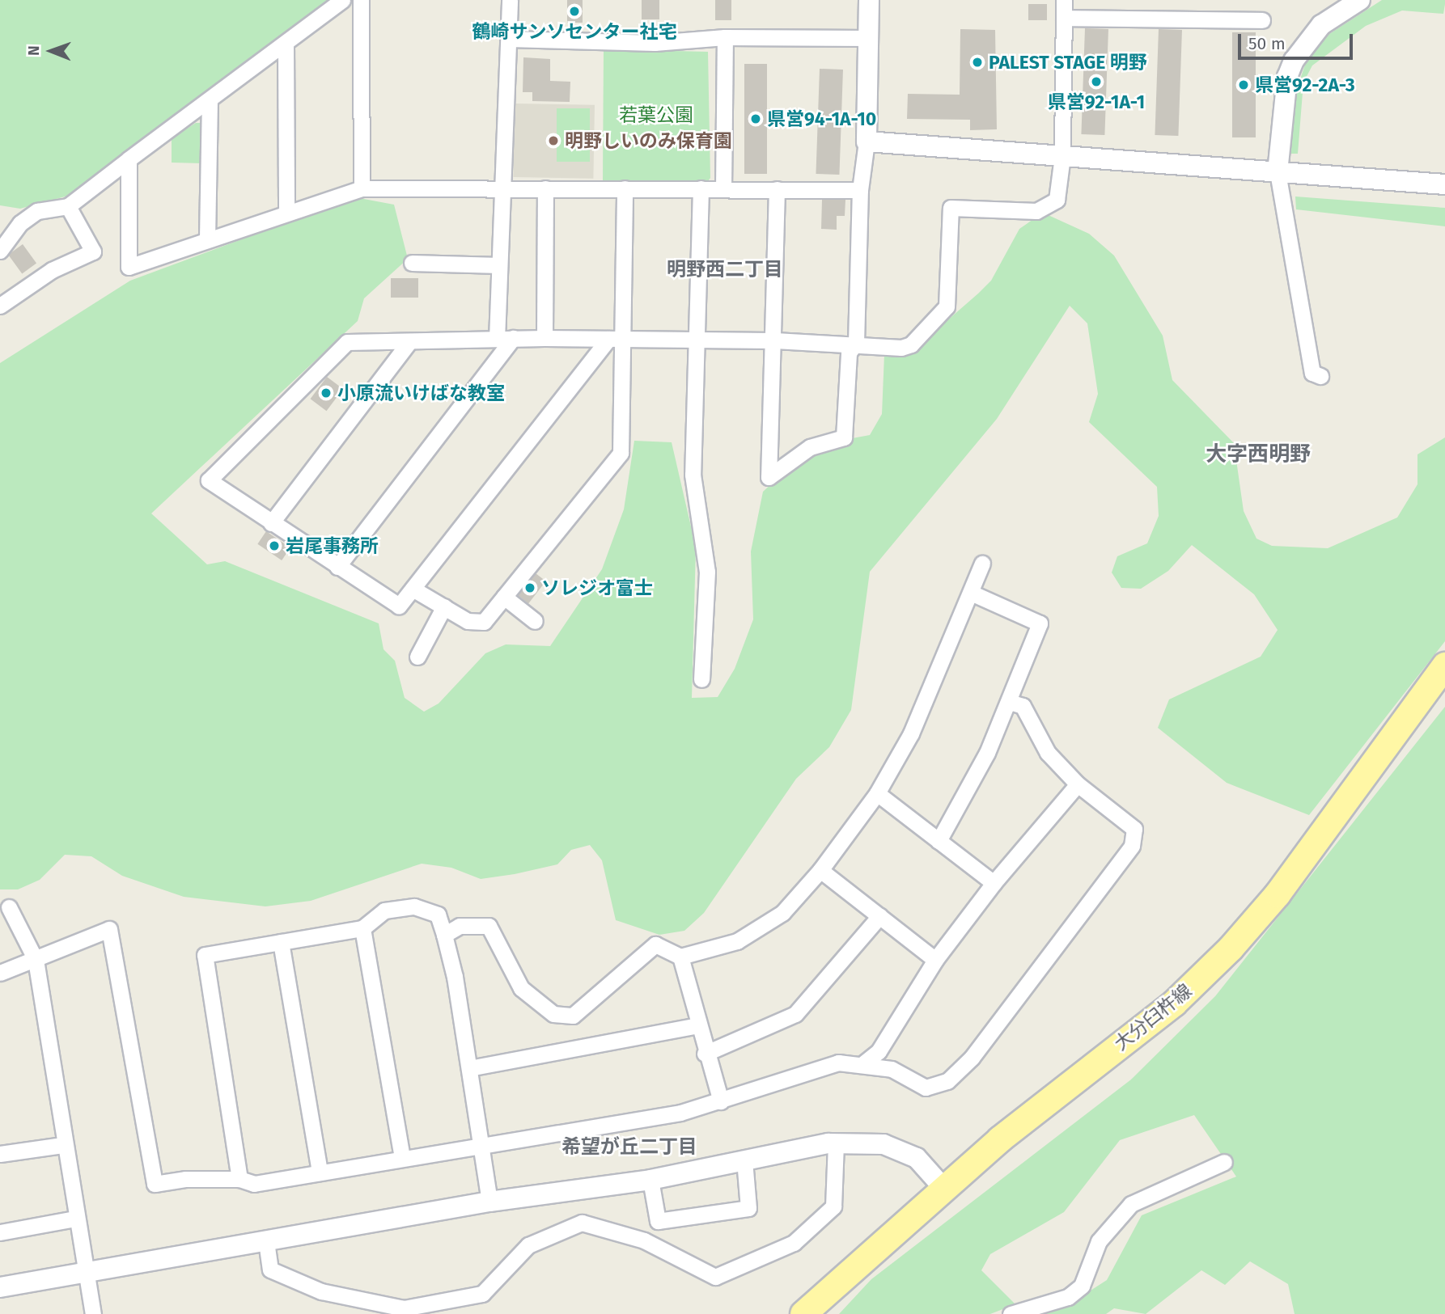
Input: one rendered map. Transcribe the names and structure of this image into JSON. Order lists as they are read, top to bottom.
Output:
{
  "streets": {
    "main road": ["大分臼杵線"]
  },
  "districts": ["明野西二丁目", "大字西明野", "希望が丘二丁目"],
  "parks": ["若葉公園"],
  "places": [
    "鶴崎サンソセンター社宅",
    "PALEST STAGE 明野",
    "県営92-1A-1",
    "県営92-2A-3",
    "県営94-1A-10",
    "明野しいのみ保育園",
    "小原流いけばな教室",
    "岩尾事務所",
    "ソレジオ富士"
  ],
  "scale_bar": "50 m",
  "north": "left"
}
